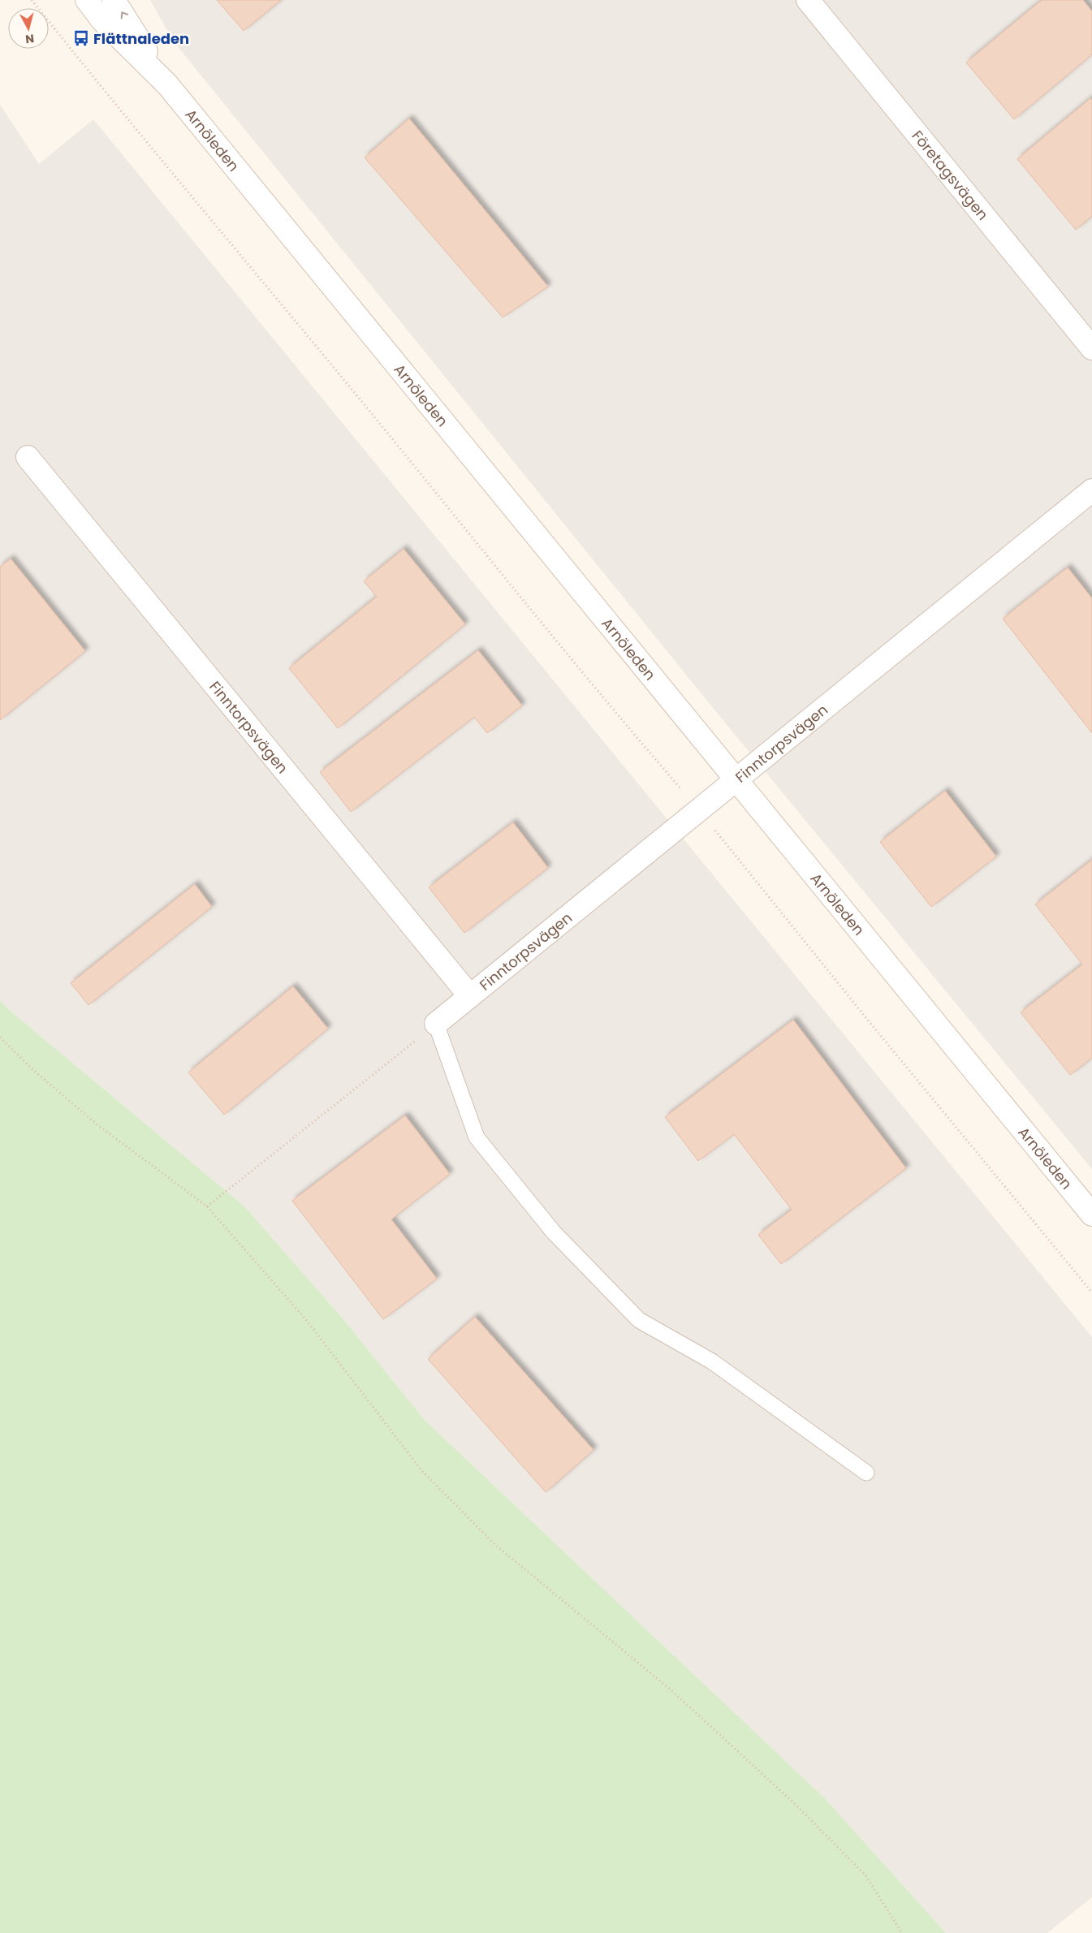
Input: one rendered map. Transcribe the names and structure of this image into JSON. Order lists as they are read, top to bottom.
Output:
{
  "streets": {
    "street": ["Arnöleden", "Företagsvägen", "Finntorpsvägen"]
  },
  "crossings": [
    ["Arnöleden", "Finntorpsvägen"]
  ],
  "places": {
    "bus stop": ["Flättnaleden"]
  },
  "north": "bottom"
}
